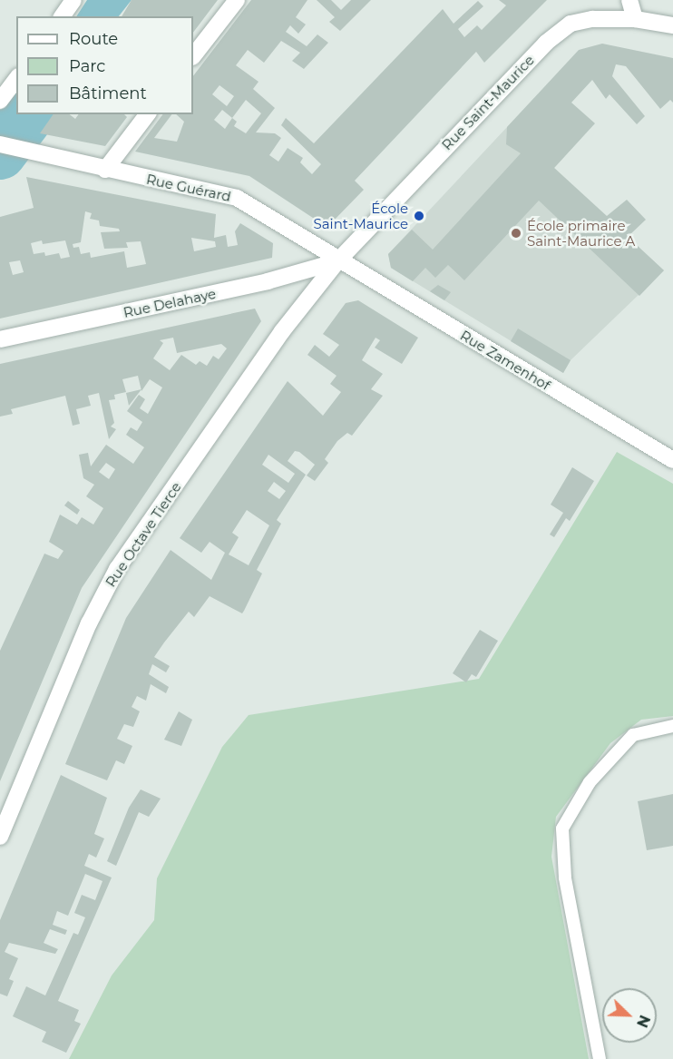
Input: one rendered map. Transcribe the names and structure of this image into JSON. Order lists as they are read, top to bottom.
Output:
{
  "streets": {
    "street": [
      "Rue Saint-Maurice",
      "Rue Guérard",
      "Rue Delahaye",
      "Rue Zamenhof",
      "Rue Octave Tierce"
    ]
  },
  "crossings": [
    ["Rue Saint-Maurice", "Rue Guérard"],
    ["Rue Saint-Maurice", "Rue Delahaye"],
    ["Rue Saint-Maurice", "Rue Zamenhof"],
    ["Rue Saint-Maurice", "Rue Octave Tierce"],
    ["Rue Guérard", "Rue Delahaye"],
    ["Rue Guérard", "Rue Zamenhof"],
    ["Rue Guérard", "Rue Octave Tierce"],
    ["Rue Delahaye", "Rue Zamenhof"],
    ["Rue Delahaye", "Rue Octave Tierce"],
    ["Rue Zamenhof", "Rue Octave Tierce"]
  ],
  "places": ["École Saint-Maurice", "École primaire Saint-Maurice A"],
  "legend": ["Route", "Parc", "Bâtiment"],
  "north": "bottom right"
}
